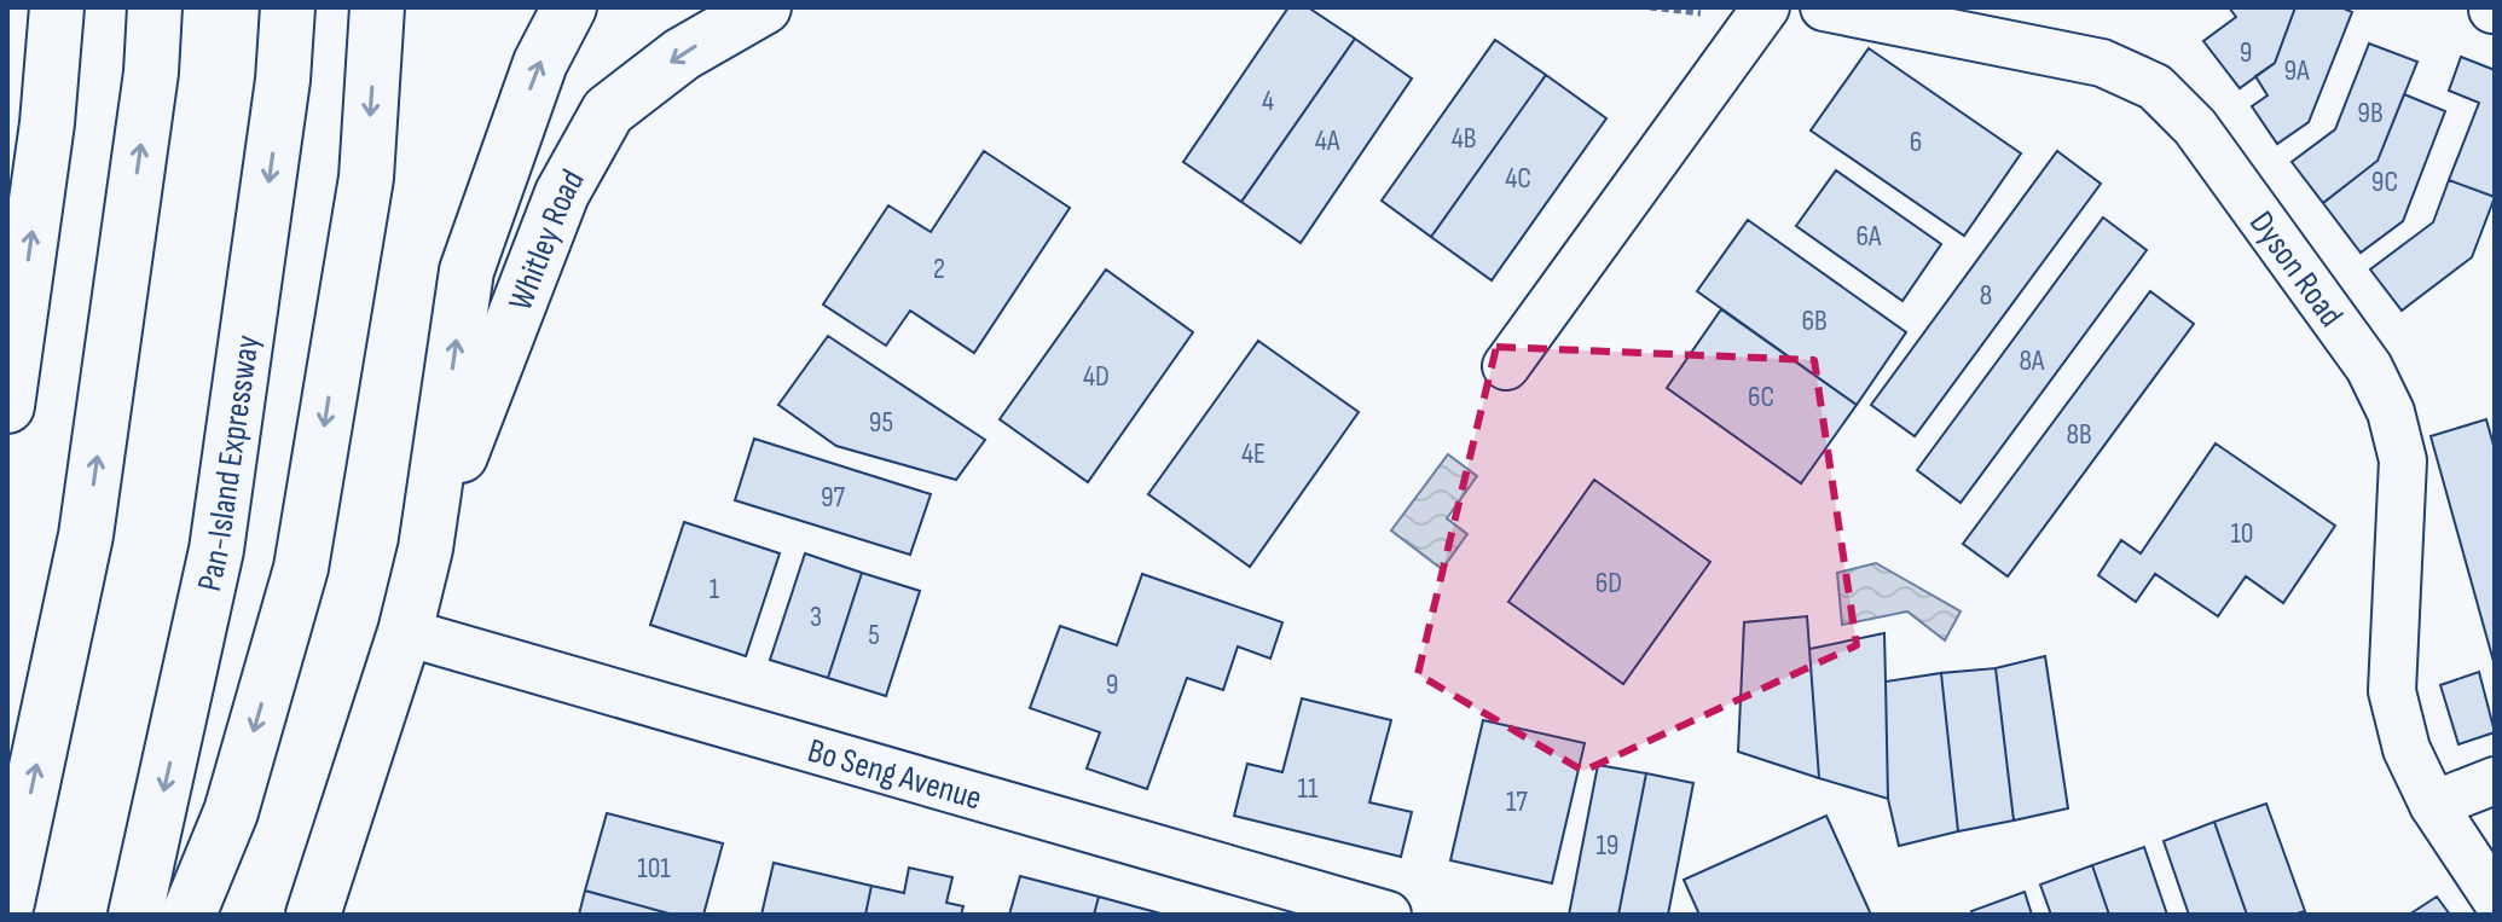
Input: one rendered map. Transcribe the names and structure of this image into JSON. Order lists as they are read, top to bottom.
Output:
{
  "streets": {
    "main road": ["Whitley Road", "Pan-Island Expressway"],
    "street": ["Dyson Road", "Bo Seng Avenue"]
  },
  "crossings": [
    ["Whitley Road", "Bo Seng Avenue"]
  ],
  "house_numbers": [
    "9",
    "9A",
    "4",
    "9B",
    "4B",
    "4A",
    "6",
    "4C",
    "9C",
    "6A",
    "2",
    "8",
    "6B",
    "8A",
    "4D",
    "6C",
    "95",
    "8B",
    "4E",
    "97",
    "10",
    "6D",
    "1",
    "3",
    "5",
    "9",
    "11",
    "17",
    "19",
    "101"
  ]
}
